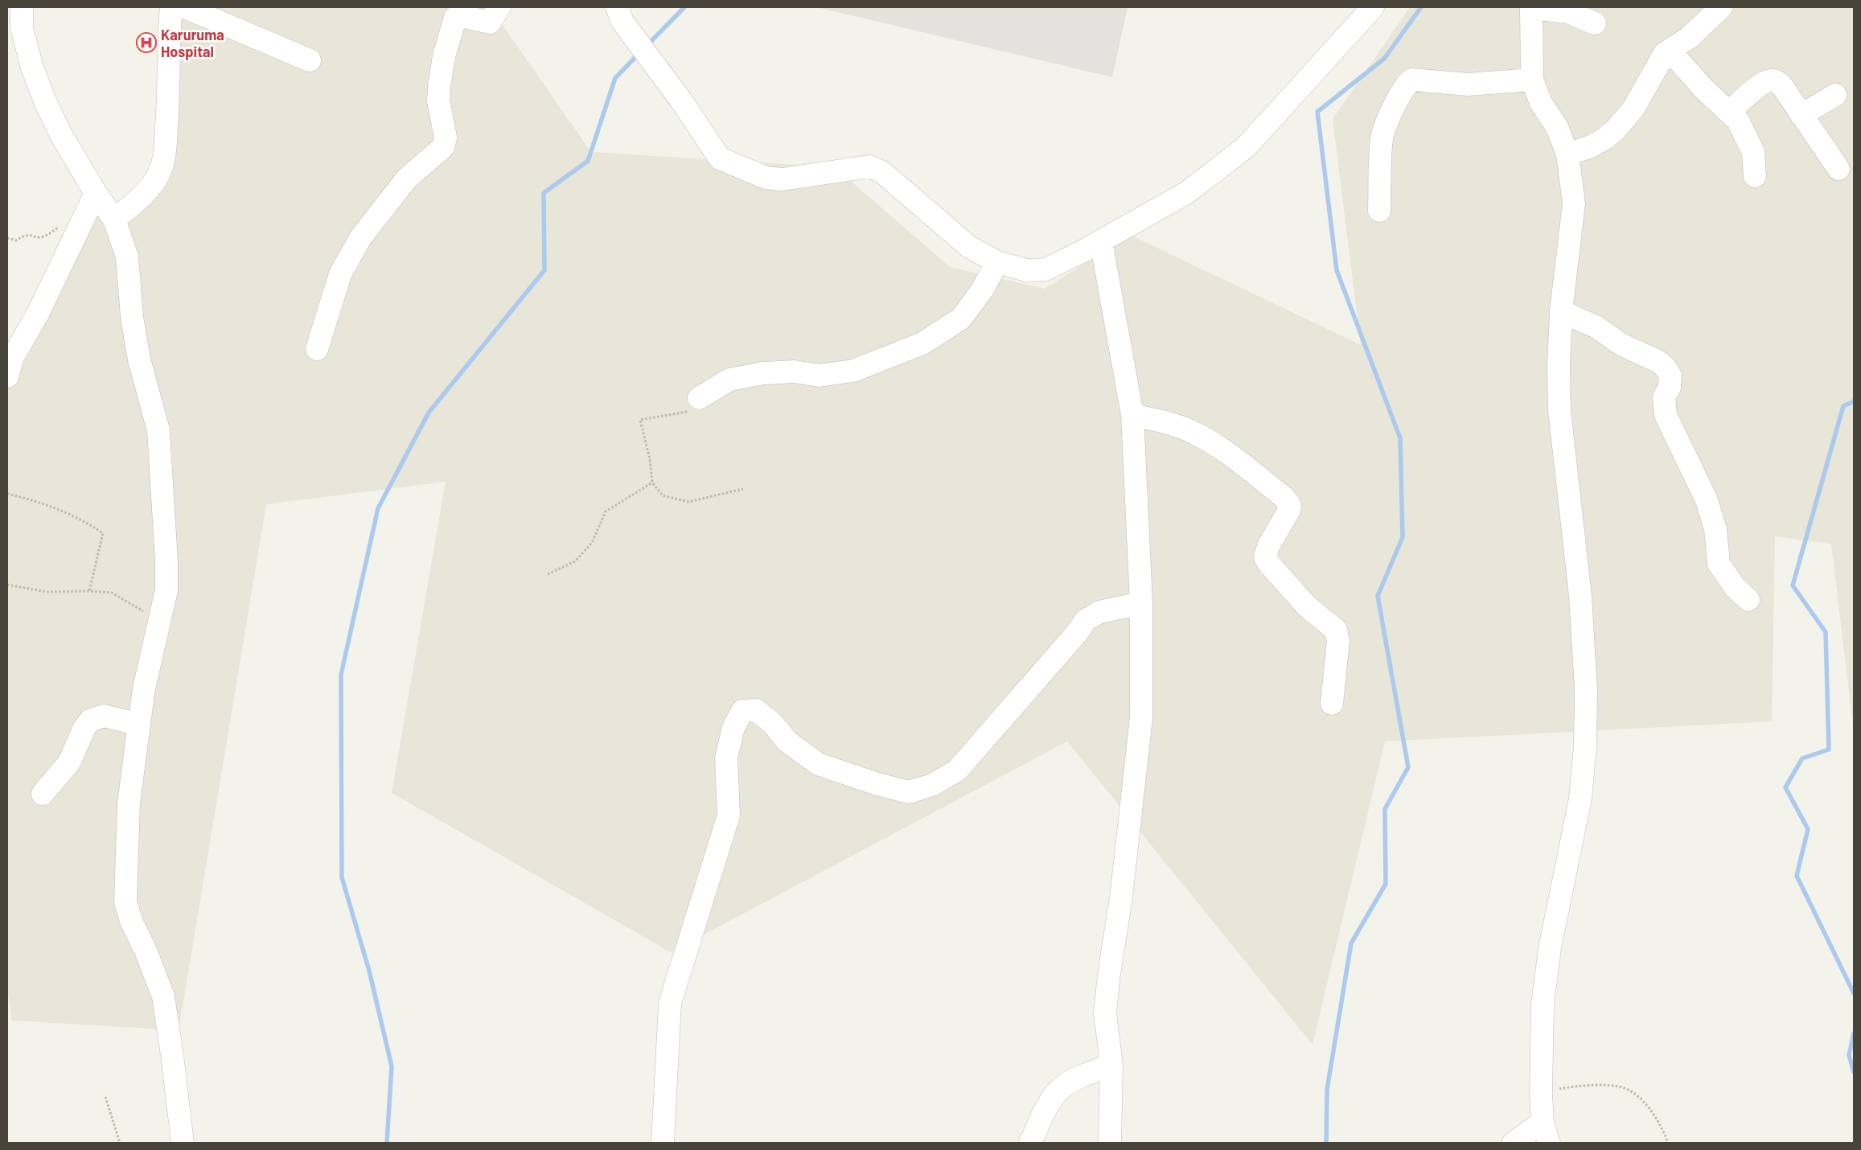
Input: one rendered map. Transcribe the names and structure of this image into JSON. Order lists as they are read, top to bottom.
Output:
{
  "places": {
    "hospital": ["Karuruma Hospital"]
  }
}
